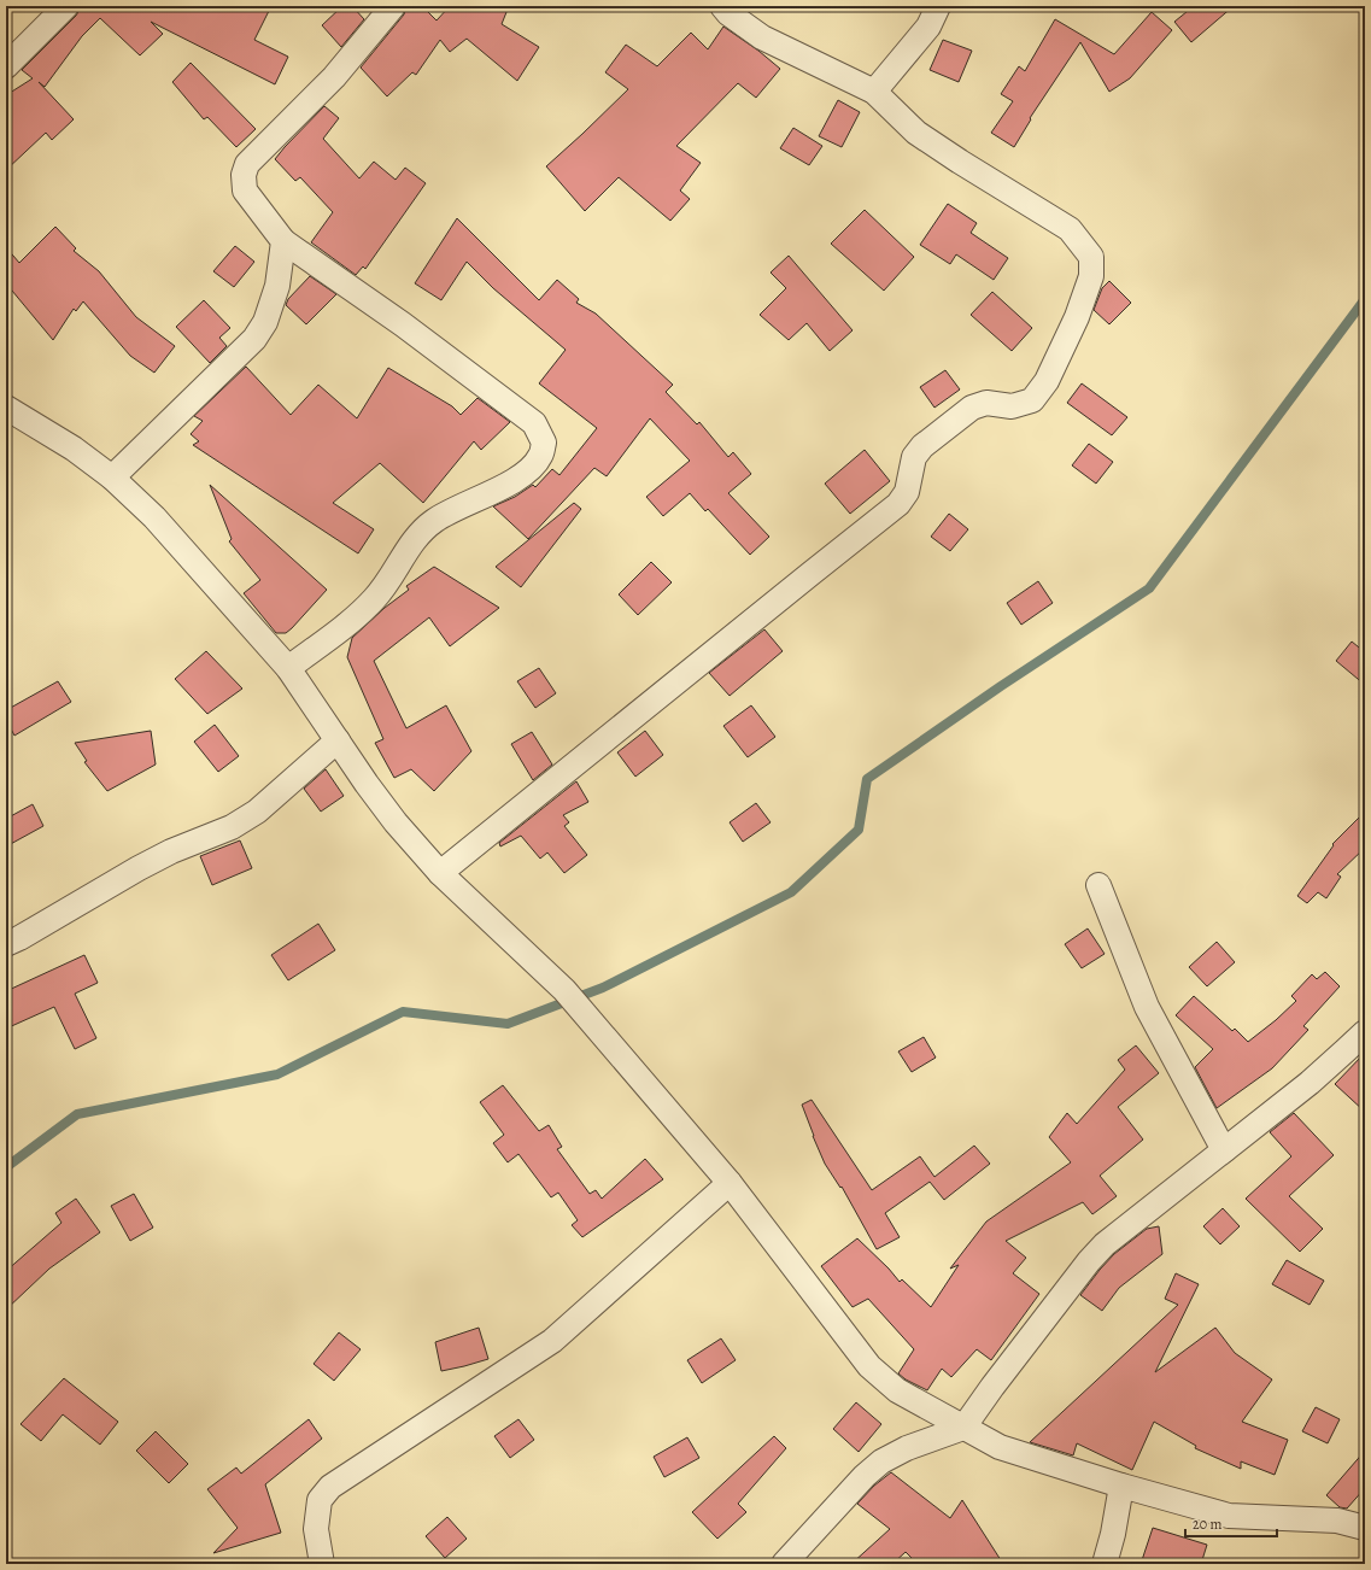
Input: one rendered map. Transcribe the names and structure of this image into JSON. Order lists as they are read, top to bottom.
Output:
{
  "scale_bar": "20 m"
}
